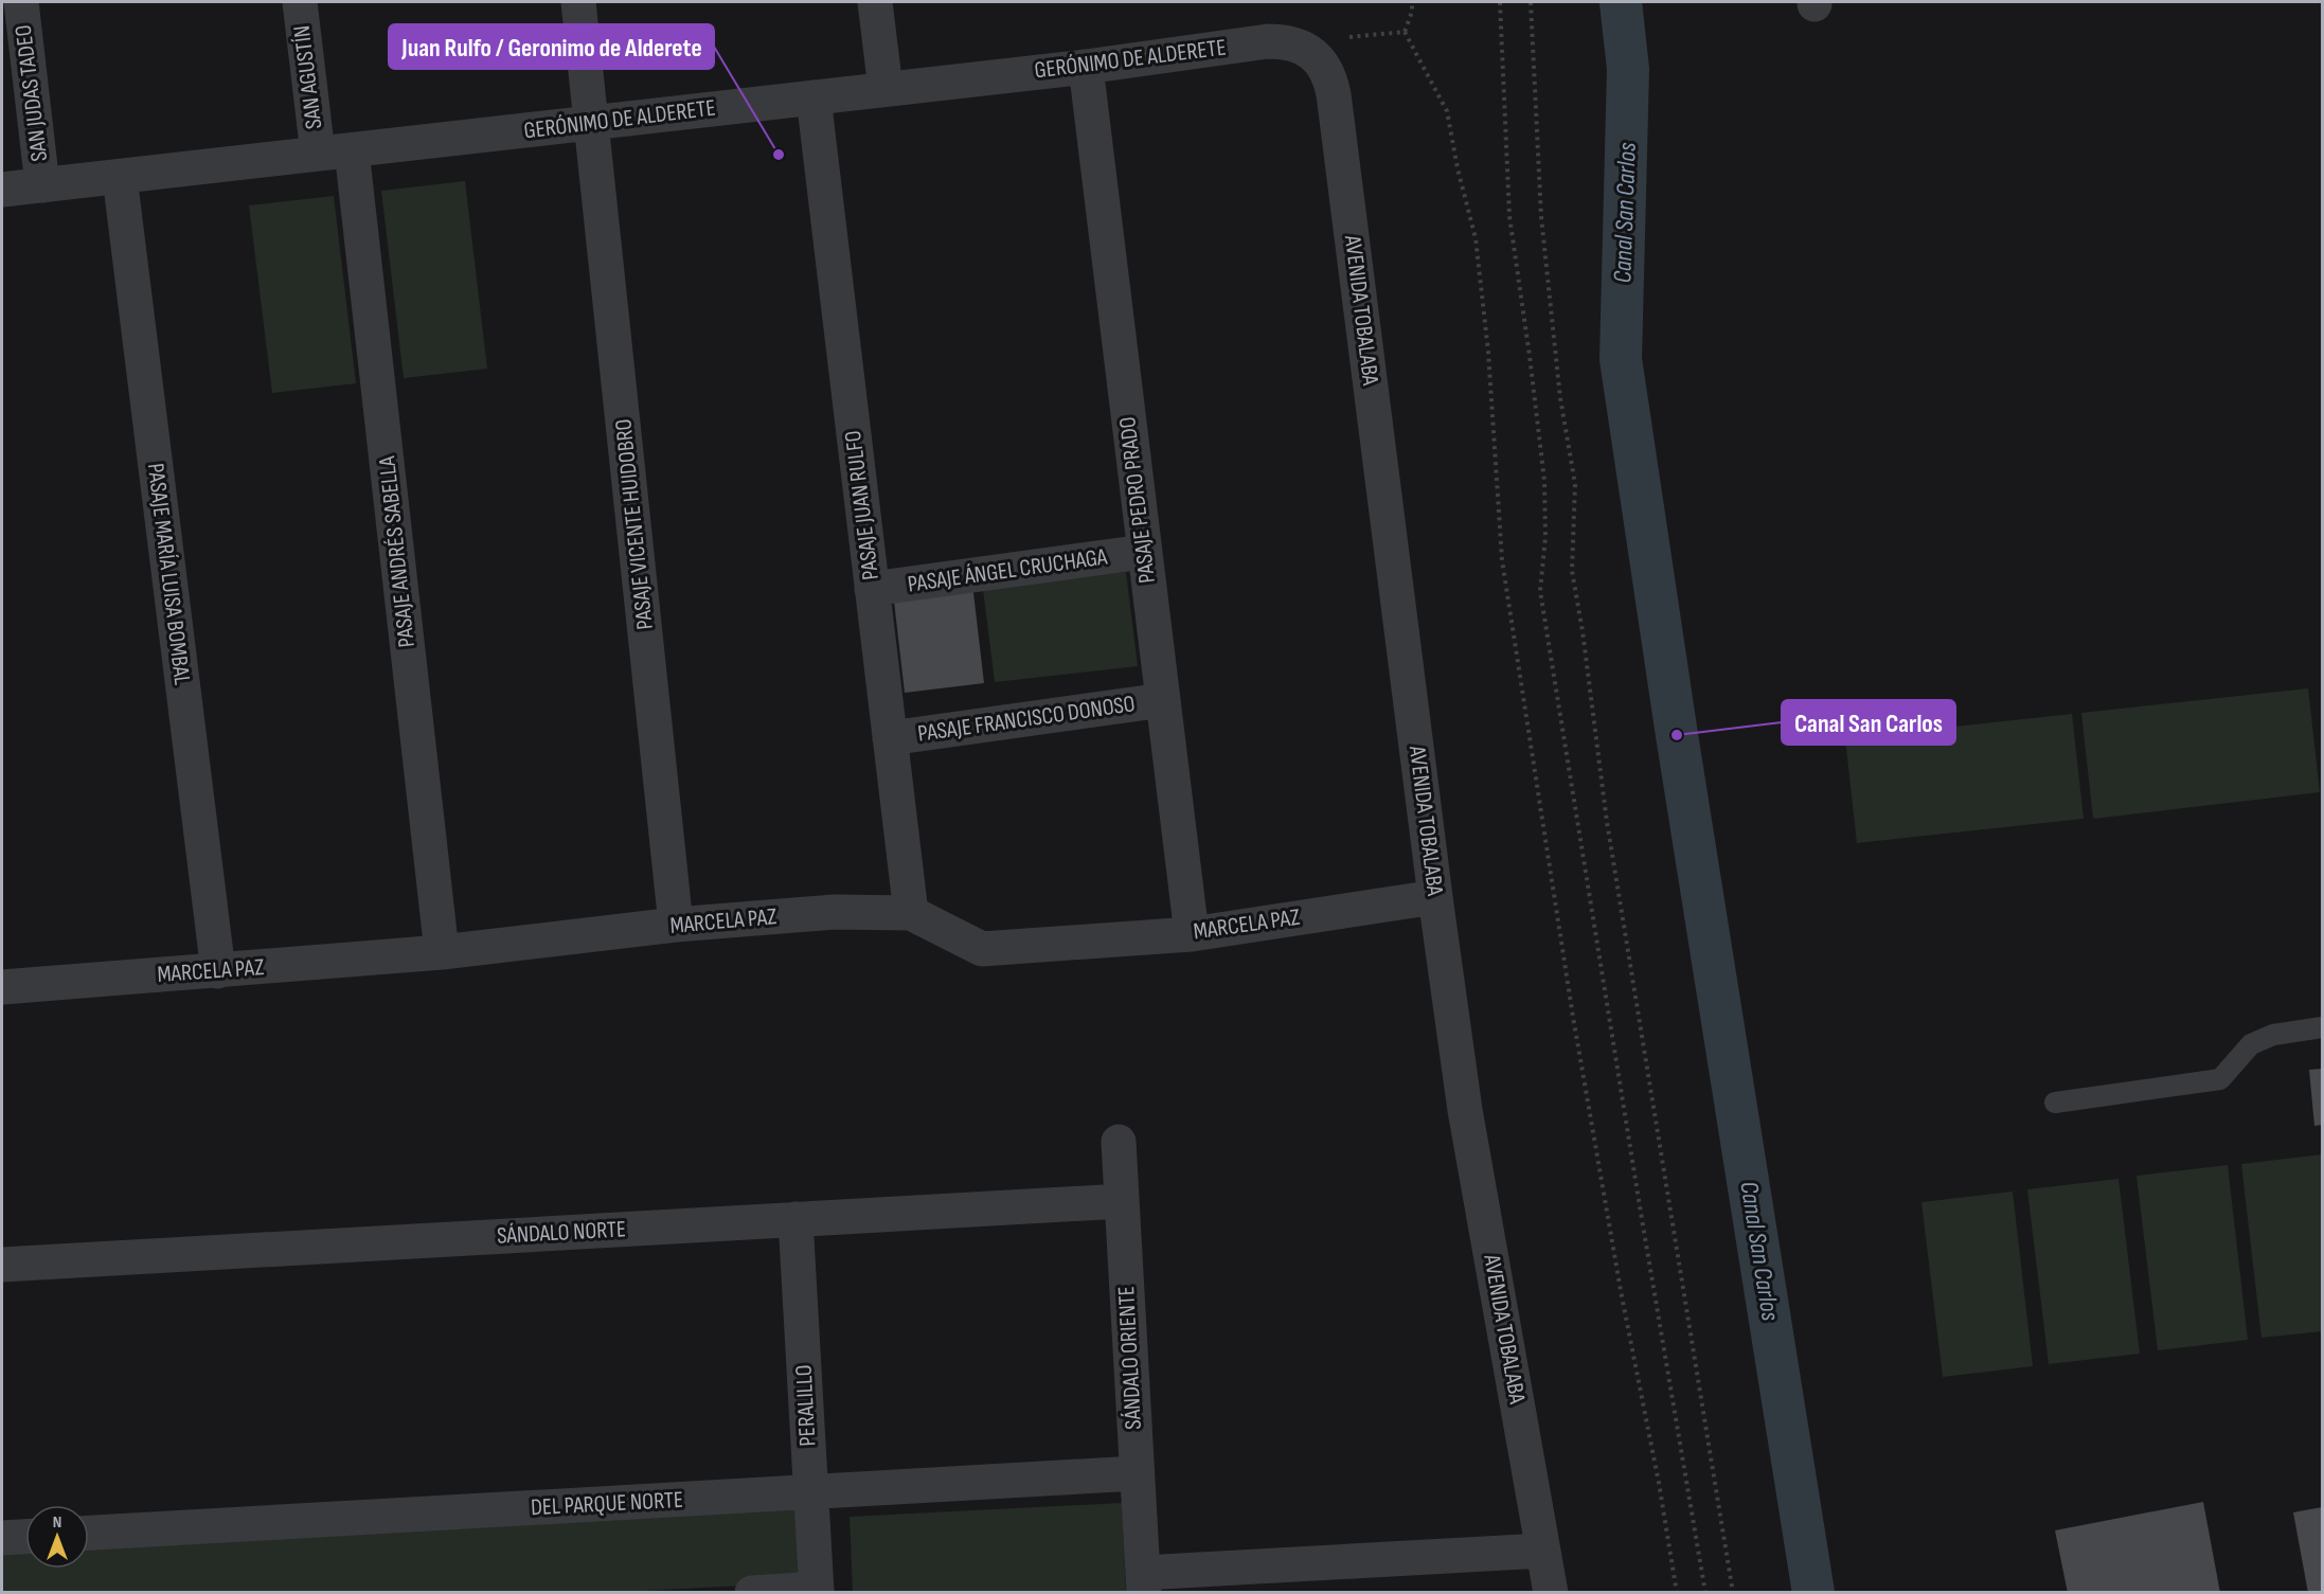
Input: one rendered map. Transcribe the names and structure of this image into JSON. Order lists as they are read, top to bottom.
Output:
{
  "streets": {
    "street": [
      "GERÓNIMO DE ALDERETE",
      "SAN AGUSTÍN",
      "SAN JUDAS TADEO",
      "AVENIDA TOBALABA",
      "PASAJE PEDRO PRADO",
      "PASAJE JUAN RULFO",
      "PASAJE VICENTE HUIDOBRO",
      "PASAJE ANDRÉS SABELLA",
      "PASAJE ÁNGEL CRUCHAGA",
      "PASAJE MARÍA LUISA BOMBAL",
      "PASAJE FRANCISCO DONOSO",
      "MARCELA PAZ",
      "SÁNDALO NORTE",
      "SÁNDALO ORIENTE",
      "PERALILLO",
      "DEL PARQUE NORTE"
    ]
  },
  "crossings": [
    ["GERÓNIMO DE ALDERETE", "SAN AGUSTÍN"],
    ["GERÓNIMO DE ALDERETE", "SAN JUDAS TADEO"],
    ["GERÓNIMO DE ALDERETE", "AVENIDA TOBALABA"],
    ["GERÓNIMO DE ALDERETE", "PASAJE PEDRO PRADO"],
    ["GERÓNIMO DE ALDERETE", "PASAJE JUAN RULFO"],
    ["GERÓNIMO DE ALDERETE", "PASAJE VICENTE HUIDOBRO"],
    ["GERÓNIMO DE ALDERETE", "PASAJE ANDRÉS SABELLA"],
    ["GERÓNIMO DE ALDERETE", "PASAJE MARÍA LUISA BOMBAL"],
    ["AVENIDA TOBALABA", "MARCELA PAZ"],
    ["AVENIDA TOBALABA", "SÁNDALO ORIENTE"],
    ["PASAJE PEDRO PRADO", "PASAJE ÁNGEL CRUCHAGA"],
    ["PASAJE PEDRO PRADO", "PASAJE FRANCISCO DONOSO"],
    ["PASAJE PEDRO PRADO", "MARCELA PAZ"],
    ["PASAJE JUAN RULFO", "PASAJE ÁNGEL CRUCHAGA"],
    ["PASAJE JUAN RULFO", "PASAJE FRANCISCO DONOSO"],
    ["PASAJE JUAN RULFO", "MARCELA PAZ"],
    ["PASAJE VICENTE HUIDOBRO", "MARCELA PAZ"],
    ["PASAJE ANDRÉS SABELLA", "MARCELA PAZ"],
    ["PASAJE MARÍA LUISA BOMBAL", "MARCELA PAZ"],
    ["SÁNDALO NORTE", "SÁNDALO ORIENTE"],
    ["SÁNDALO NORTE", "PERALILLO"],
    ["SÁNDALO ORIENTE", "DEL PARQUE NORTE"],
    ["PERALILLO", "DEL PARQUE NORTE"]
  ],
  "water": ["Canal San Carlos"],
  "places": ["Juan Rulfo / Geronimo de Alderete", "Canal San Carlos"],
  "north": "top"
}
